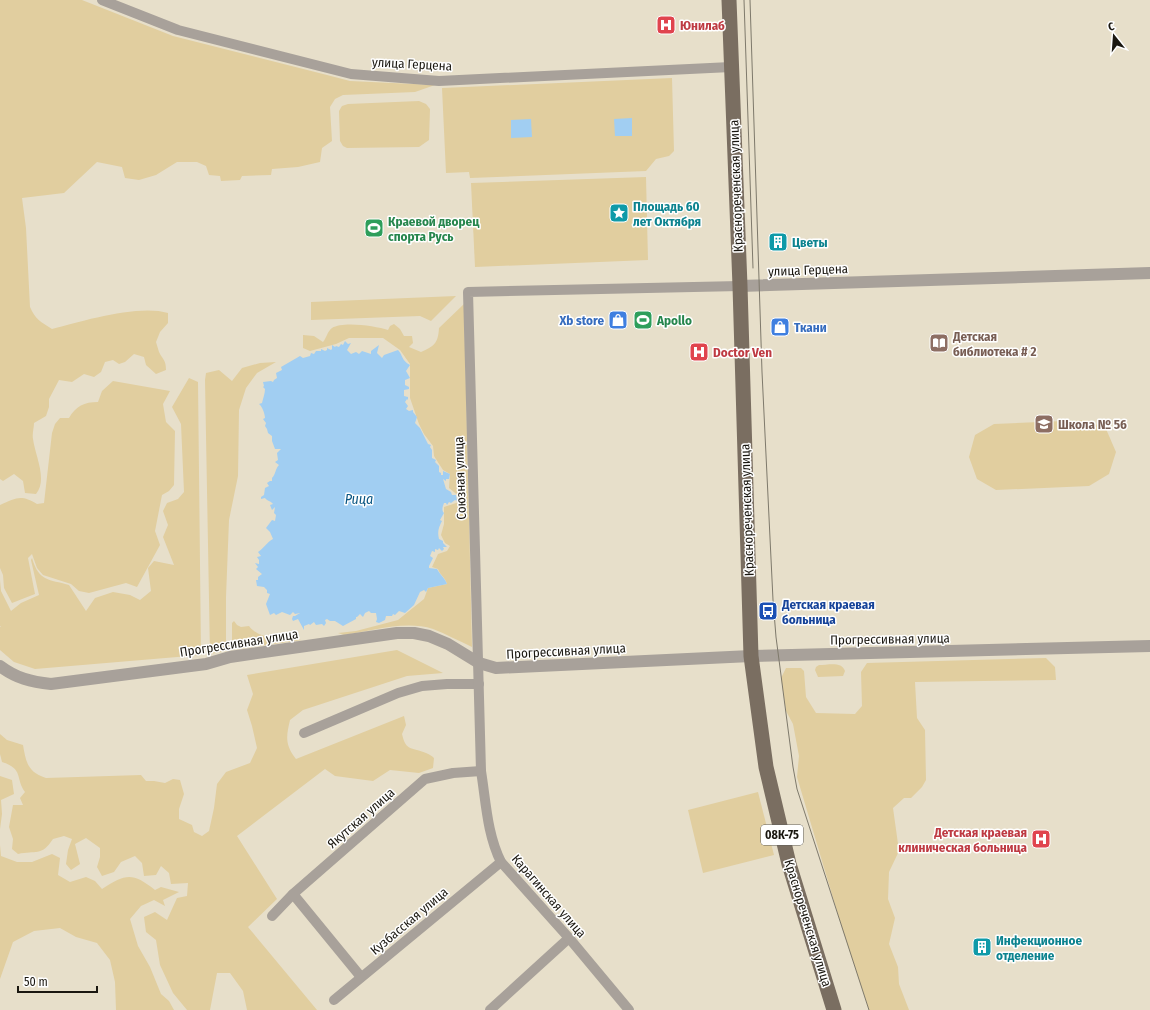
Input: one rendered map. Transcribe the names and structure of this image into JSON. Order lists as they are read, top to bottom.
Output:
{
  "streets": {
    "main road": ["Краснореченская улица", "08К-75"],
    "street": [
      "улица Герцена",
      "Союзная улица",
      "Прогрессивная улица",
      "Якутская улица",
      "Карагинская улица",
      "Кузбасская улица"
    ]
  },
  "crossings": [
    ["улица Герцена", "Краснореченская улица"],
    ["улица Герцена", "Союзная улица"],
    ["Краснореченская улица", "Прогрессивная улица"],
    ["Союзная улица", "Прогрессивная улица"],
    ["Союзная улица", "Карагинская улица"],
    ["Прогрессивная улица", "Карагинская улица"],
    ["Якутская улица", "Карагинская улица"],
    ["Карагинская улица", "Кузбасская улица"]
  ],
  "water": ["Рица"],
  "places": {
    "hospital": ["Юнилаб", "Doctor Ven", "Детская краевая клиническая больница"],
    "place": ["Площадь 60 лет Октября"],
    "sports": ["Краевой дворец спорта Русь", "Apollo"],
    "building": ["Цветы", "Инфекционное отделение"],
    "shop": ["Xb store", "Ткани"],
    "library": ["Детская библиотека # 2"],
    "school or university": ["Школа № 56"],
    "bus stop": ["Детская краевая больница"]
  },
  "scale_bar": "50 m",
  "north": "top"
}
